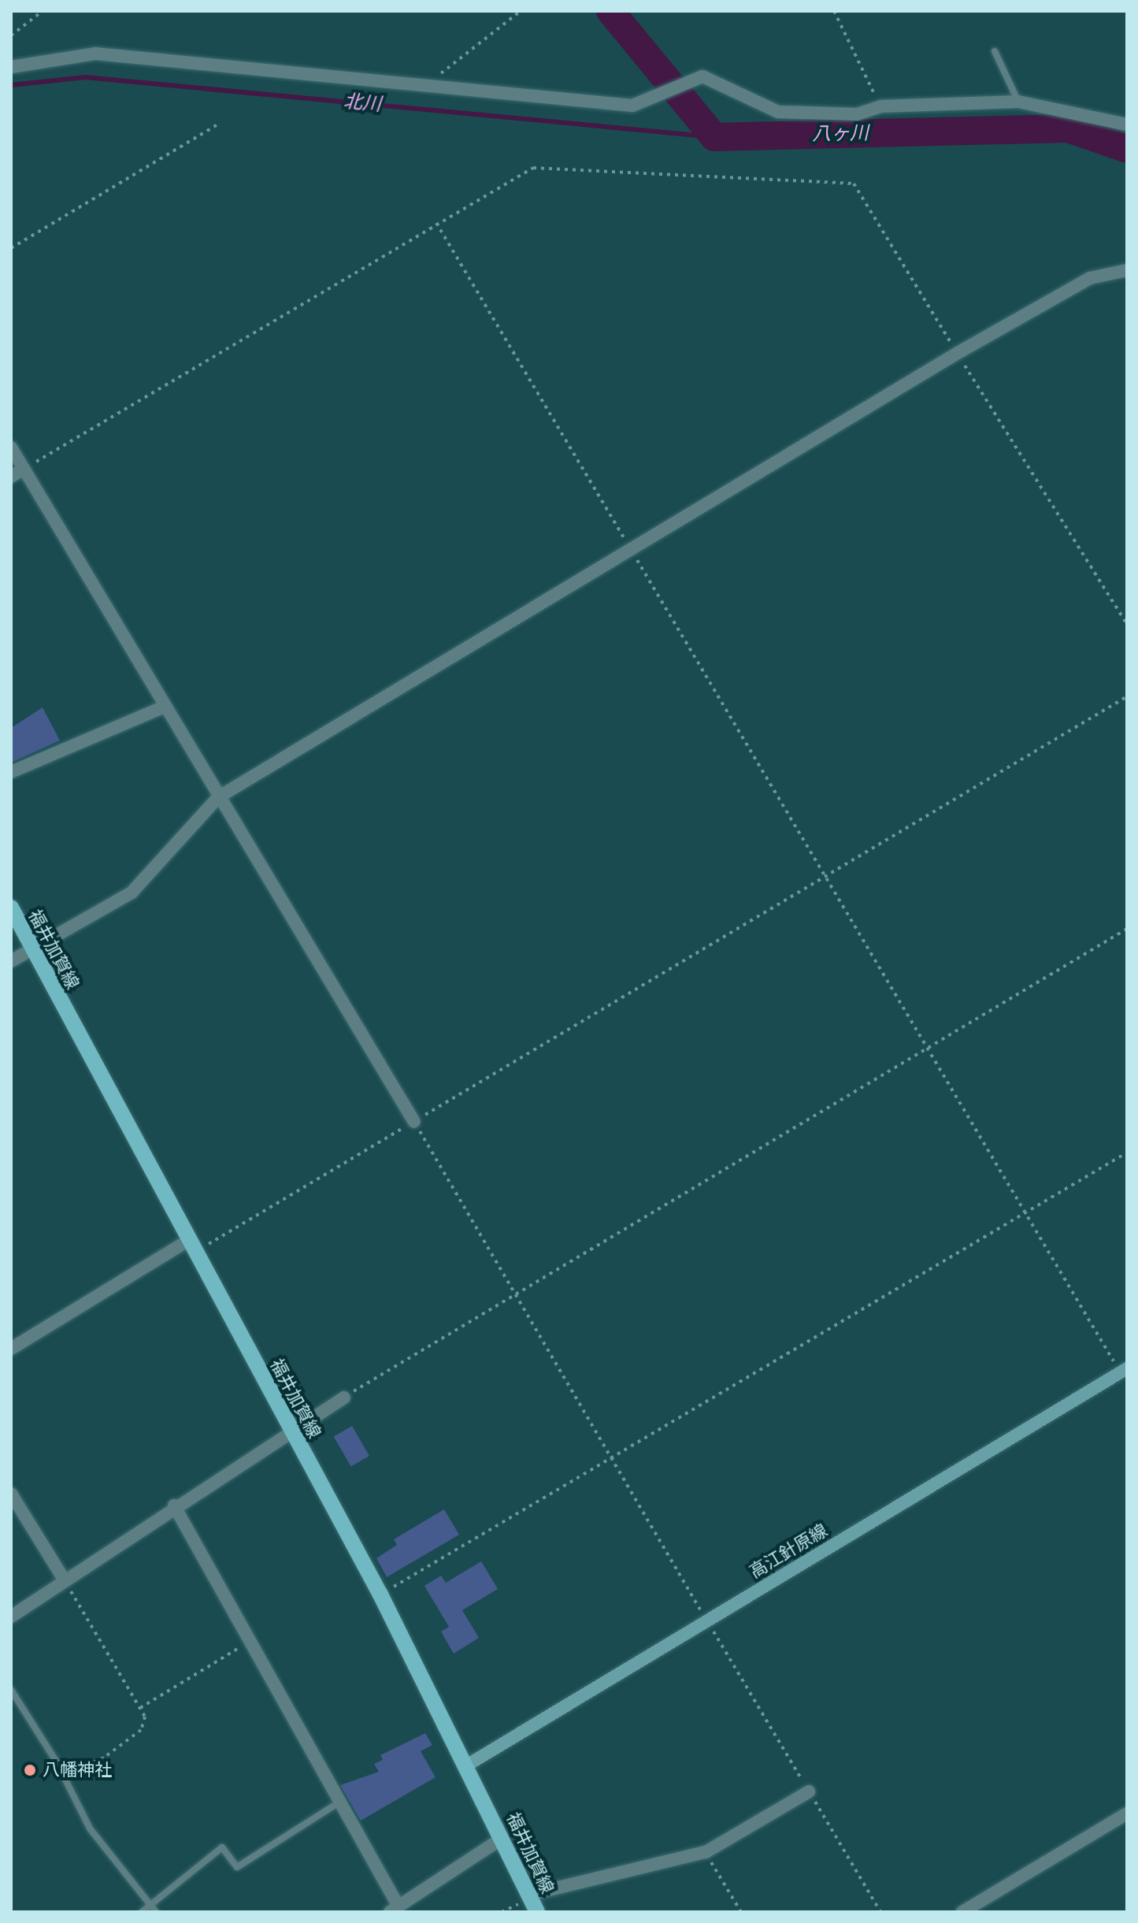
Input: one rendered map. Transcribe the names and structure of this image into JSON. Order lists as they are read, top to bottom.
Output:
{
  "streets": {
    "main road": ["福井加賀線", "高江針原線"]
  },
  "crossings": [
    ["福井加賀線", "高江針原線"]
  ],
  "water": ["北川", "八ヶ川"],
  "places": ["八幡神社"]
}
